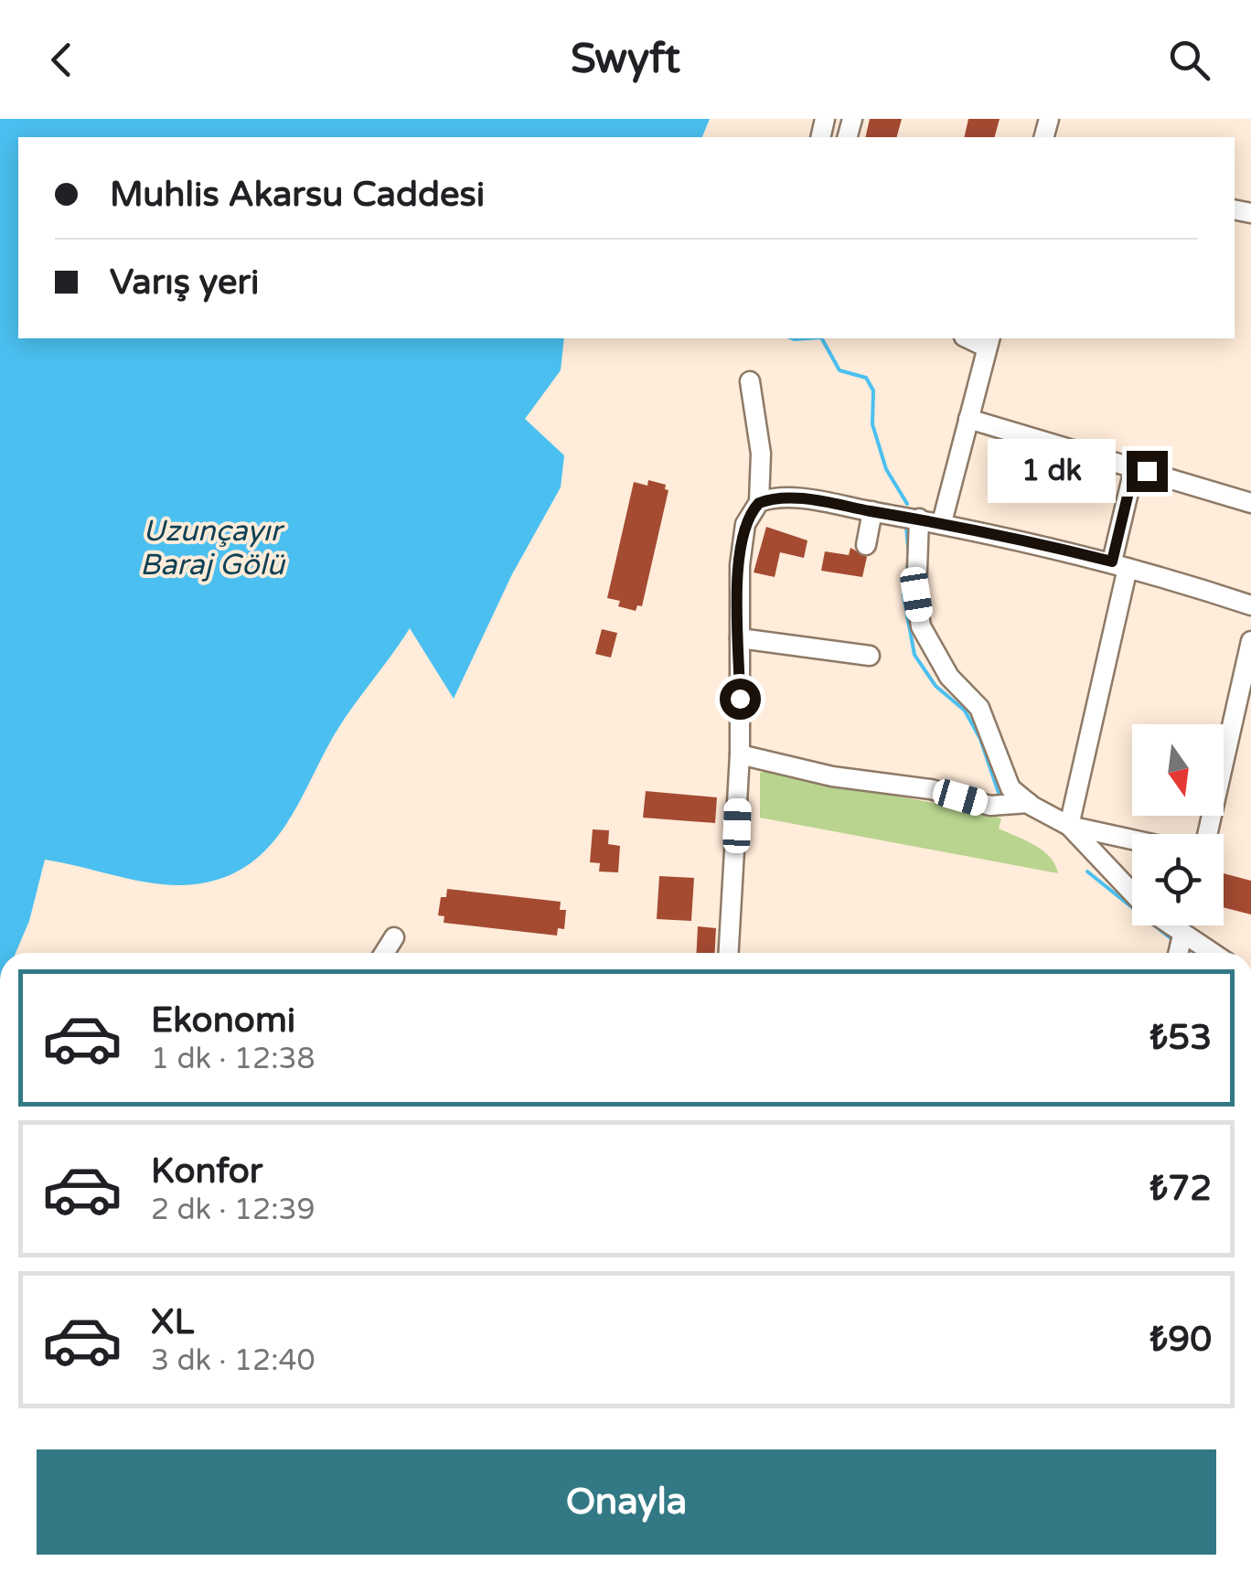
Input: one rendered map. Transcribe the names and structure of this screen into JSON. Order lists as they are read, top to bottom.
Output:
{
  "water": ["Uzunçayır Baraj Gölü"],
  "north": "bottom",
  "page": {
    "header": "Swyft",
    "banner": ["Muhlis Akarsu Caddesi", "Varış yeri"],
    "bubble": "1 dk",
    "list": [
      {
        "name": "Ekonomi",
        "note": "1 dk · 12:38",
        "value": "₺53"
      },
      {
        "name": "Konfor",
        "note": "2 dk · 12:39",
        "value": "₺72"
      },
      {
        "name": "XL",
        "note": "3 dk · 12:40",
        "value": "₺90"
      }
    ],
    "buttons": "Onayla"
  }
}
